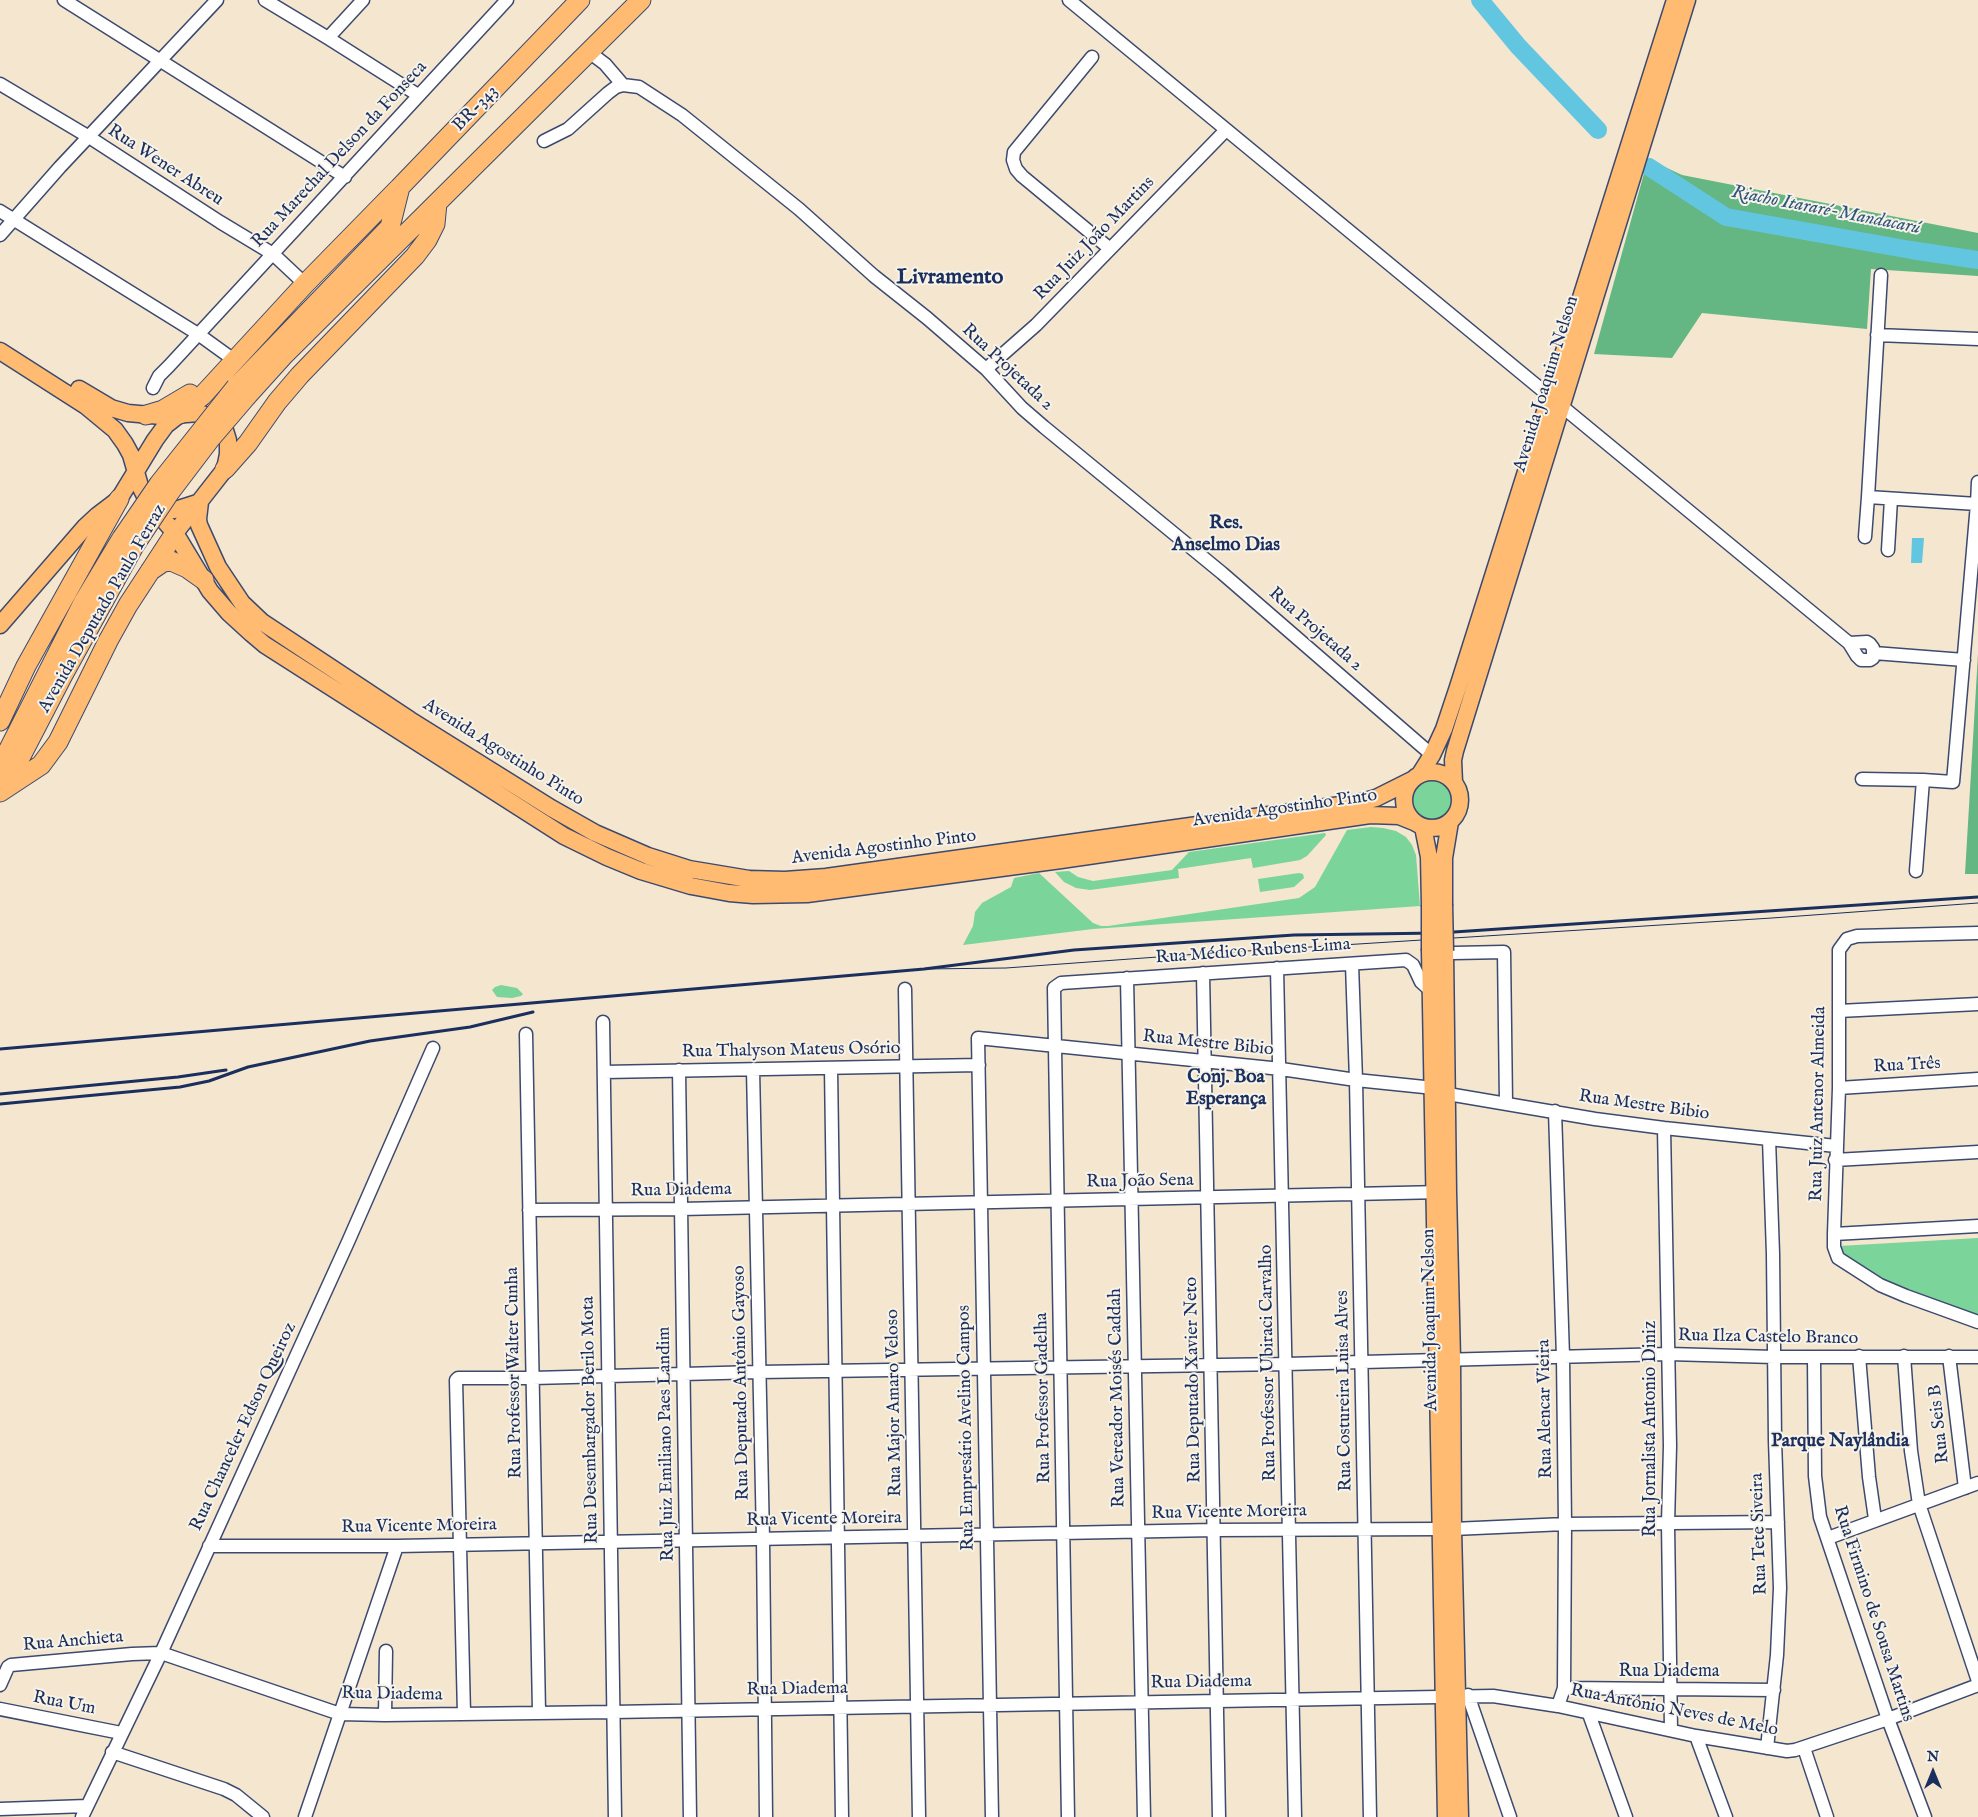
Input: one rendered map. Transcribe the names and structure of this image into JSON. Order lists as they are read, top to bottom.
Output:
{
  "streets": {
    "highway": ["BR-343", "Avenida Deputado Paulo Ferraz"],
    "main road": ["Avenida Joaquim Nelson", "Avenida Agostinho Pinto"],
    "street": [
      "Rua Marechal Delson da Fonseca",
      "Rua Wener Abreu",
      "Rua Juiz João Martins",
      "Rua Projetada 2",
      "Rua Médico Rubens Lima",
      "Rua Mestre Bibio",
      "Rua Thalyson Mateus Osório",
      "Rua Três",
      "Rua Juiz Antenor Almeida",
      "Rua João Sena",
      "Rua Diadema",
      "Rua Ilza Castelo Branco",
      "Rua Professor Ubiraci Carvalho",
      "Rua Professor Walter Cunha",
      "Rua Deputado Xavier Neto",
      "Rua Deputado Antônio Gayoso",
      "Rua Costureira Luisa Alves",
      "Rua Professor Gadelha",
      "Rua Vereador Moisés Caddah",
      "Rua Major Amaro Veloso",
      "Rua Alencar Vieira",
      "Rua Desembargador Berilo Mota",
      "Rua Seis B",
      "Rua Chanceler Edson Queiroz",
      "Rua Empresário Avelino Campos",
      "Rua Jornalista Antonio Diniz",
      "Rua Juiz Emiliano Paes Landim",
      "Rua Vicente Moreira",
      "Rua Tete Siveira",
      "Rua Firmino de Sousa Martins",
      "Rua Anchieta",
      "Rua Um",
      "Rua Antônio Neves de Melo"
    ]
  },
  "crossings": [
    ["BR-343", "Avenida Deputado Paulo Ferraz"],
    ["Rua Marechal Delson da Fonseca", "Rua Wener Abreu"],
    ["Rua Juiz João Martins", "Rua Projetada 2"],
    ["Rua Projetada 2", "Avenida Joaquim Nelson"],
    ["Avenida Joaquim Nelson", "Avenida Agostinho Pinto"],
    ["Avenida Joaquim Nelson", "Rua Médico Rubens Lima"],
    ["Avenida Joaquim Nelson", "Rua Mestre Bibio"],
    ["Avenida Joaquim Nelson", "Rua João Sena"],
    ["Avenida Joaquim Nelson", "Rua Diadema"],
    ["Avenida Joaquim Nelson", "Rua Ilza Castelo Branco"],
    ["Avenida Joaquim Nelson", "Rua Vicente Moreira"],
    ["Avenida Joaquim Nelson", "Rua Antônio Neves de Melo"],
    ["Rua Médico Rubens Lima", "Rua Professor Ubiraci Carvalho"],
    ["Rua Médico Rubens Lima", "Rua Deputado Xavier Neto"],
    ["Rua Médico Rubens Lima", "Rua Costureira Luisa Alves"],
    ["Rua Médico Rubens Lima", "Rua Professor Gadelha"],
    ["Rua Médico Rubens Lima", "Rua Vereador Moisés Caddah"],
    ["Rua Mestre Bibio", "Rua Juiz Antenor Almeida"],
    ["Rua Mestre Bibio", "Rua Professor Ubiraci Carvalho"],
    ["Rua Mestre Bibio", "Rua Deputado Xavier Neto"],
    ["Rua Mestre Bibio", "Rua Costureira Luisa Alves"],
    ["Rua Mestre Bibio", "Rua Professor Gadelha"],
    ["Rua Mestre Bibio", "Rua Vereador Moisés Caddah"],
    ["Rua Mestre Bibio", "Rua Alencar Vieira"],
    ["Rua Mestre Bibio", "Rua Empresário Avelino Campos"],
    ["Rua Mestre Bibio", "Rua Jornalista Antonio Diniz"],
    ["Rua Mestre Bibio", "Rua Tete Siveira"],
    ["Rua Thalyson Mateus Osório", "Rua Deputado Antônio Gayoso"],
    ["Rua Thalyson Mateus Osório", "Rua Major Amaro Veloso"],
    ["Rua Thalyson Mateus Osório", "Rua Desembargador Berilo Mota"],
    ["Rua Thalyson Mateus Osório", "Rua Empresário Avelino Campos"],
    ["Rua Thalyson Mateus Osório", "Rua Juiz Emiliano Paes Landim"],
    ["Rua Três", "Rua Juiz Antenor Almeida"],
    ["Rua João Sena", "Rua Diadema"],
    ["Rua João Sena", "Rua Professor Ubiraci Carvalho"],
    ["Rua João Sena", "Rua Deputado Xavier Neto"],
    ["Rua João Sena", "Rua Costureira Luisa Alves"],
    ["Rua João Sena", "Rua Professor Gadelha"],
    ["Rua João Sena", "Rua Vereador Moisés Caddah"],
    ["Rua João Sena", "Rua Major Amaro Veloso"],
    ["Rua João Sena", "Rua Empresário Avelino Campos"],
    ["Rua Diadema", "Rua Professor Ubiraci Carvalho"],
    ["Rua Diadema", "Rua Professor Walter Cunha"],
    ["Rua Diadema", "Rua Deputado Xavier Neto"],
    ["Rua Diadema", "Rua Deputado Antônio Gayoso"],
    ["Rua Diadema", "Rua Costureira Luisa Alves"],
    ["Rua Diadema", "Rua Professor Gadelha"],
    ["Rua Diadema", "Rua Vereador Moisés Caddah"],
    ["Rua Diadema", "Rua Major Amaro Veloso"],
    ["Rua Diadema", "Rua Alencar Vieira"],
    ["Rua Diadema", "Rua Desembargador Berilo Mota"],
    ["Rua Diadema", "Rua Chanceler Edson Queiroz"],
    ["Rua Diadema", "Rua Empresário Avelino Campos"],
    ["Rua Diadema", "Rua Jornalista Antonio Diniz"],
    ["Rua Diadema", "Rua Juiz Emiliano Paes Landim"],
    ["Rua Diadema", "Rua Tete Siveira"],
    ["Rua Diadema", "Rua Anchieta"],
    ["Rua Diadema", "Rua Antônio Neves de Melo"],
    ["Rua Ilza Castelo Branco", "Rua Professor Ubiraci Carvalho"],
    ["Rua Ilza Castelo Branco", "Rua Professor Walter Cunha"],
    ["Rua Ilza Castelo Branco", "Rua Deputado Xavier Neto"],
    ["Rua Ilza Castelo Branco", "Rua Deputado Antônio Gayoso"],
    ["Rua Ilza Castelo Branco", "Rua Costureira Luisa Alves"],
    ["Rua Ilza Castelo Branco", "Rua Professor Gadelha"],
    ["Rua Ilza Castelo Branco", "Rua Vereador Moisés Caddah"],
    ["Rua Ilza Castelo Branco", "Rua Major Amaro Veloso"],
    ["Rua Ilza Castelo Branco", "Rua Alencar Vieira"],
    ["Rua Ilza Castelo Branco", "Rua Desembargador Berilo Mota"],
    ["Rua Ilza Castelo Branco", "Rua Seis B"],
    ["Rua Ilza Castelo Branco", "Rua Empresário Avelino Campos"],
    ["Rua Ilza Castelo Branco", "Rua Jornalista Antonio Diniz"],
    ["Rua Ilza Castelo Branco", "Rua Juiz Emiliano Paes Landim"],
    ["Rua Ilza Castelo Branco", "Rua Vicente Moreira"],
    ["Rua Ilza Castelo Branco", "Rua Tete Siveira"],
    ["Rua Ilza Castelo Branco", "Rua Firmino de Sousa Martins"],
    ["Rua Professor Ubiraci Carvalho", "Rua Vicente Moreira"],
    ["Rua Professor Walter Cunha", "Rua Vicente Moreira"],
    ["Rua Deputado Xavier Neto", "Rua Vicente Moreira"],
    ["Rua Deputado Antônio Gayoso", "Rua Vicente Moreira"],
    ["Rua Costureira Luisa Alves", "Rua Vicente Moreira"],
    ["Rua Professor Gadelha", "Rua Vicente Moreira"],
    ["Rua Vereador Moisés Caddah", "Rua Vicente Moreira"],
    ["Rua Major Amaro Veloso", "Rua Vicente Moreira"],
    ["Rua Alencar Vieira", "Rua Vicente Moreira"],
    ["Rua Alencar Vieira", "Rua Antônio Neves de Melo"],
    ["Rua Desembargador Berilo Mota", "Rua Vicente Moreira"],
    ["Rua Chanceler Edson Queiroz", "Rua Vicente Moreira"],
    ["Rua Chanceler Edson Queiroz", "Rua Anchieta"],
    ["Rua Chanceler Edson Queiroz", "Rua Um"],
    ["Rua Empresário Avelino Campos", "Rua Vicente Moreira"],
    ["Rua Jornalista Antonio Diniz", "Rua Vicente Moreira"],
    ["Rua Jornalista Antonio Diniz", "Rua Antônio Neves de Melo"],
    ["Rua Juiz Emiliano Paes Landim", "Rua Vicente Moreira"],
    ["Rua Vicente Moreira", "Rua Tete Siveira"],
    ["Rua Tete Siveira", "Rua Antônio Neves de Melo"],
    ["Rua Firmino de Sousa Martins", "Rua Antônio Neves de Melo"]
  ],
  "districts": [
    "Livramento",
    "Res. Anselmo Dias",
    "Conj. Boa Esperança",
    "Parque Naylândia"
  ],
  "water": ["Riacho Itararé-Mandacarú"],
  "north": "top"
}
